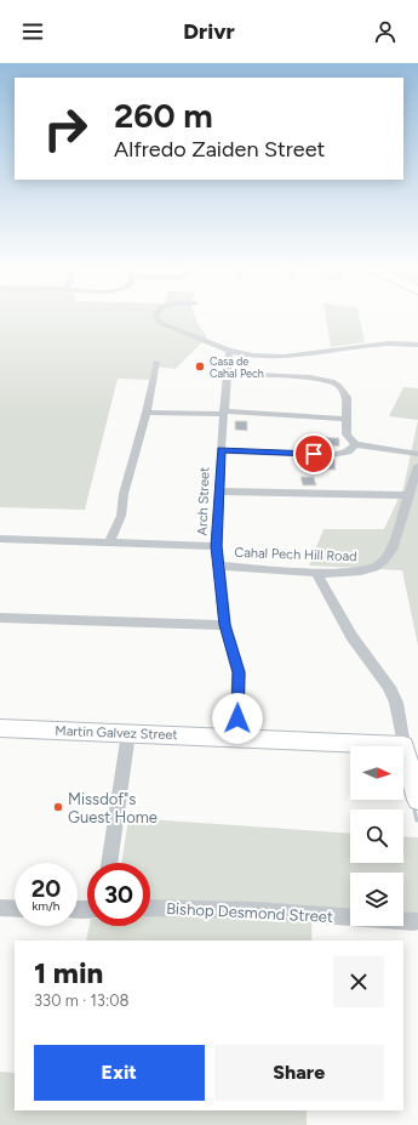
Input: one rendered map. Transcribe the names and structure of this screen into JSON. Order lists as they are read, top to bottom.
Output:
{
  "streets": {
    "street": [
      "Arch Street",
      "Cahal Pech Hill Road",
      "Martin Galvez Street",
      "Bishop Desmond Street"
    ]
  },
  "crossings": [
    ["Arch Street", "Cahal Pech Hill Road"],
    ["Arch Street", "Martin Galvez Street"]
  ],
  "places": ["Casa de Cahal Pech", "Missdof\"s Guest Home"],
  "north": "right",
  "page": {
    "header": "Drivr",
    "turn": ["260 m", "Alfredo Zaiden Street"],
    "speed": "20 km/h",
    "limit": "30",
    "heading": ["1 min", "330 m · 13:08"],
    "buttons": ["Exit", "Share"]
  }
}
